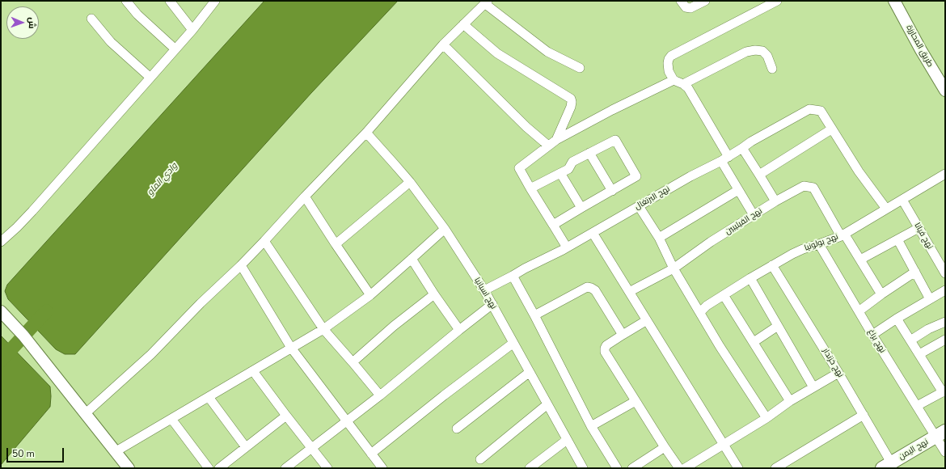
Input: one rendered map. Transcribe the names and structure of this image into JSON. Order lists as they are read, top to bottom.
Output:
{
  "streets": {
    "main road": ["نهج اليمن"],
    "street": [
      "طريق المحارزة",
      "نهج البرتغال",
      "نهج الفيليبين",
      "نهج فيانا",
      "نهج بولونيا",
      "نهج اسبانيا",
      "نهج براغ",
      "نهج خزندار"
    ]
  },
  "crossings": [
    ["نهج البرتغال", "نهج اسبانيا"],
    ["نهج الفيليبين", "نهج بولونيا"],
    ["نهج فيانا", "نهج بولونيا"],
    ["نهج بولونيا", "نهج براغ"],
    ["نهج بولونيا", "نهج خزندار"],
    ["نهج براغ", "نهج اليمن"],
    ["نهج خزندار", "نهج اليمن"]
  ],
  "water": ["وادي الماو"],
  "scale_bar": "50 m",
  "north": "right"
}
